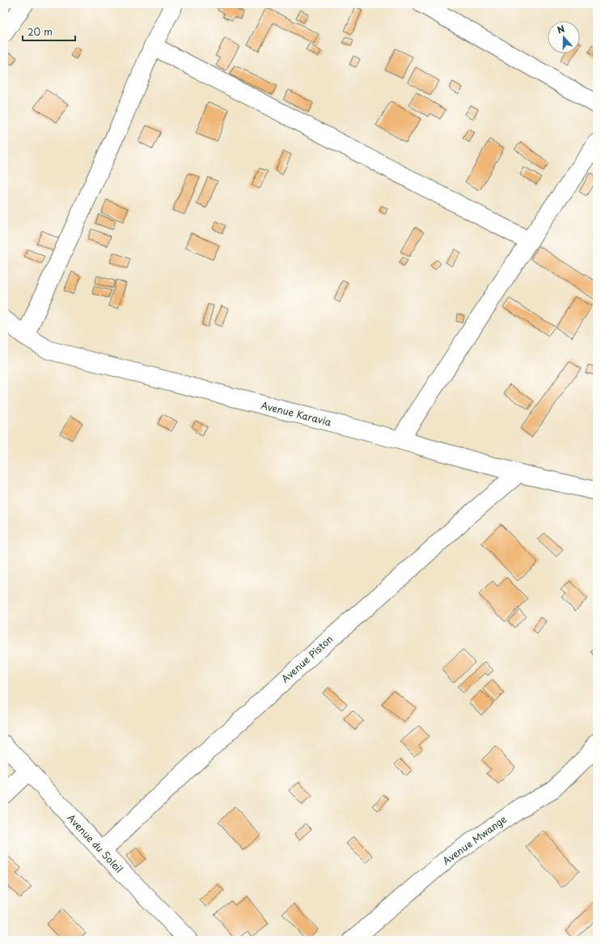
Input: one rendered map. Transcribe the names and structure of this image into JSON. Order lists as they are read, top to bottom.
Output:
{
  "streets": {
    "street": [
      "Avenue Karavia",
      "Avenue Piston",
      "Avenue Mwange",
      "Avenue du Soleil"
    ]
  },
  "crossings": [
    ["Avenue Karavia", "Avenue Piston"],
    ["Avenue Piston", "Avenue du Soleil"]
  ],
  "scale_bar": "20 m",
  "north": "top"
}
